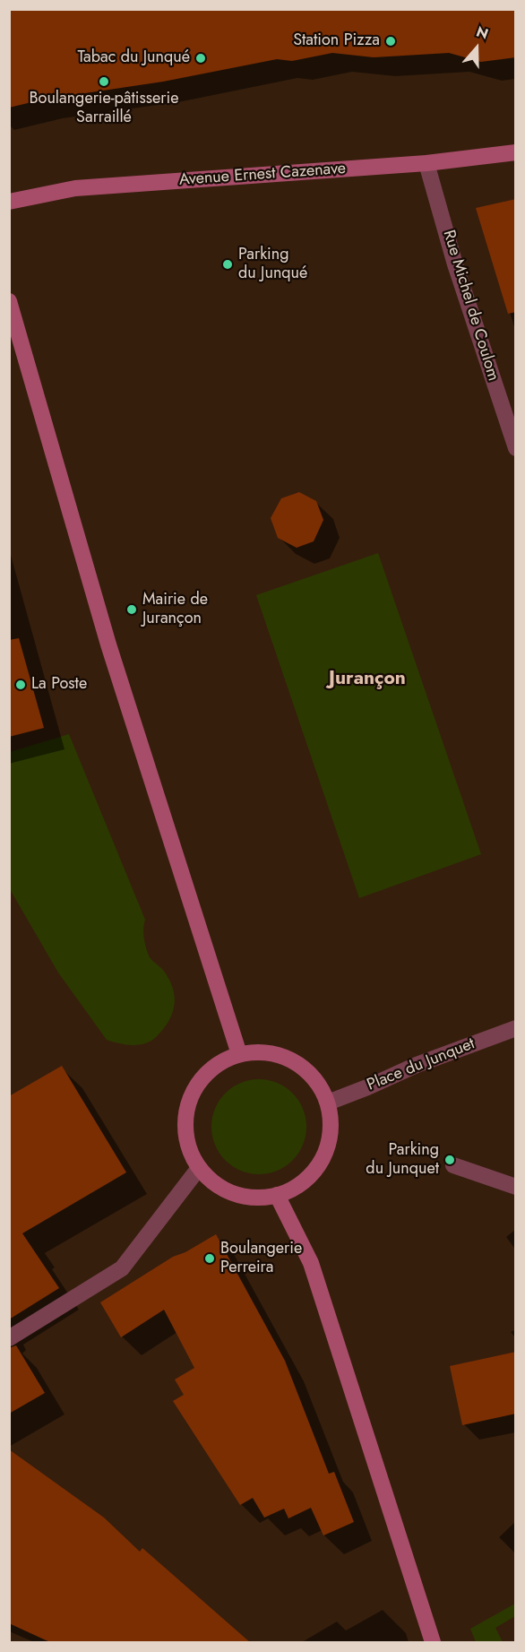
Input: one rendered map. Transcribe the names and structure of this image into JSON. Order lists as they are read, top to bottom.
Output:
{
  "streets": {
    "street": ["Avenue Ernest Cazenave", "Rue Michel de Coulom", "Place du Junquet"]
  },
  "crossings": [
    ["Avenue Ernest Cazenave", "Rue Michel de Coulom"]
  ],
  "districts": ["Jurançon"],
  "places": [
    "Station Pizza",
    "Tabac du Junqué",
    "Boulangerie-pâtisserie Sarraillé",
    "Parking du Junqué",
    "Mairie de Jurançon",
    "La Poste",
    "Parking du Junquet",
    "Boulangerie Perreira"
  ],
  "north": "top"
}
